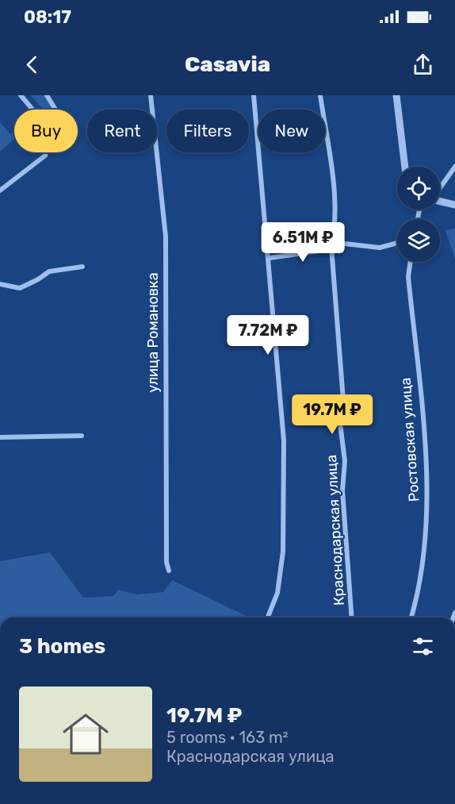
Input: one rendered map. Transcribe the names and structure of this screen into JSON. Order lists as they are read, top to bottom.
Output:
{
  "streets": {
    "street": ["улица Романовка", "Ростовская улица", "Краснодарская улица"]
  },
  "page": {
    "status": "08:17",
    "header": "Casavia",
    "chip": [
      "Buy",
      "Rent",
      "Filters",
      "New"
    ],
    "price": ["6.51M ₽", "7.72M ₽", "19.7M ₽"],
    "heading": "3 homes",
    "list": [
      {
        "name": "19.7M ₽",
        "note": "5 rooms · 163 m² · Краснодарская улица"
      }
    ]
  }
}
